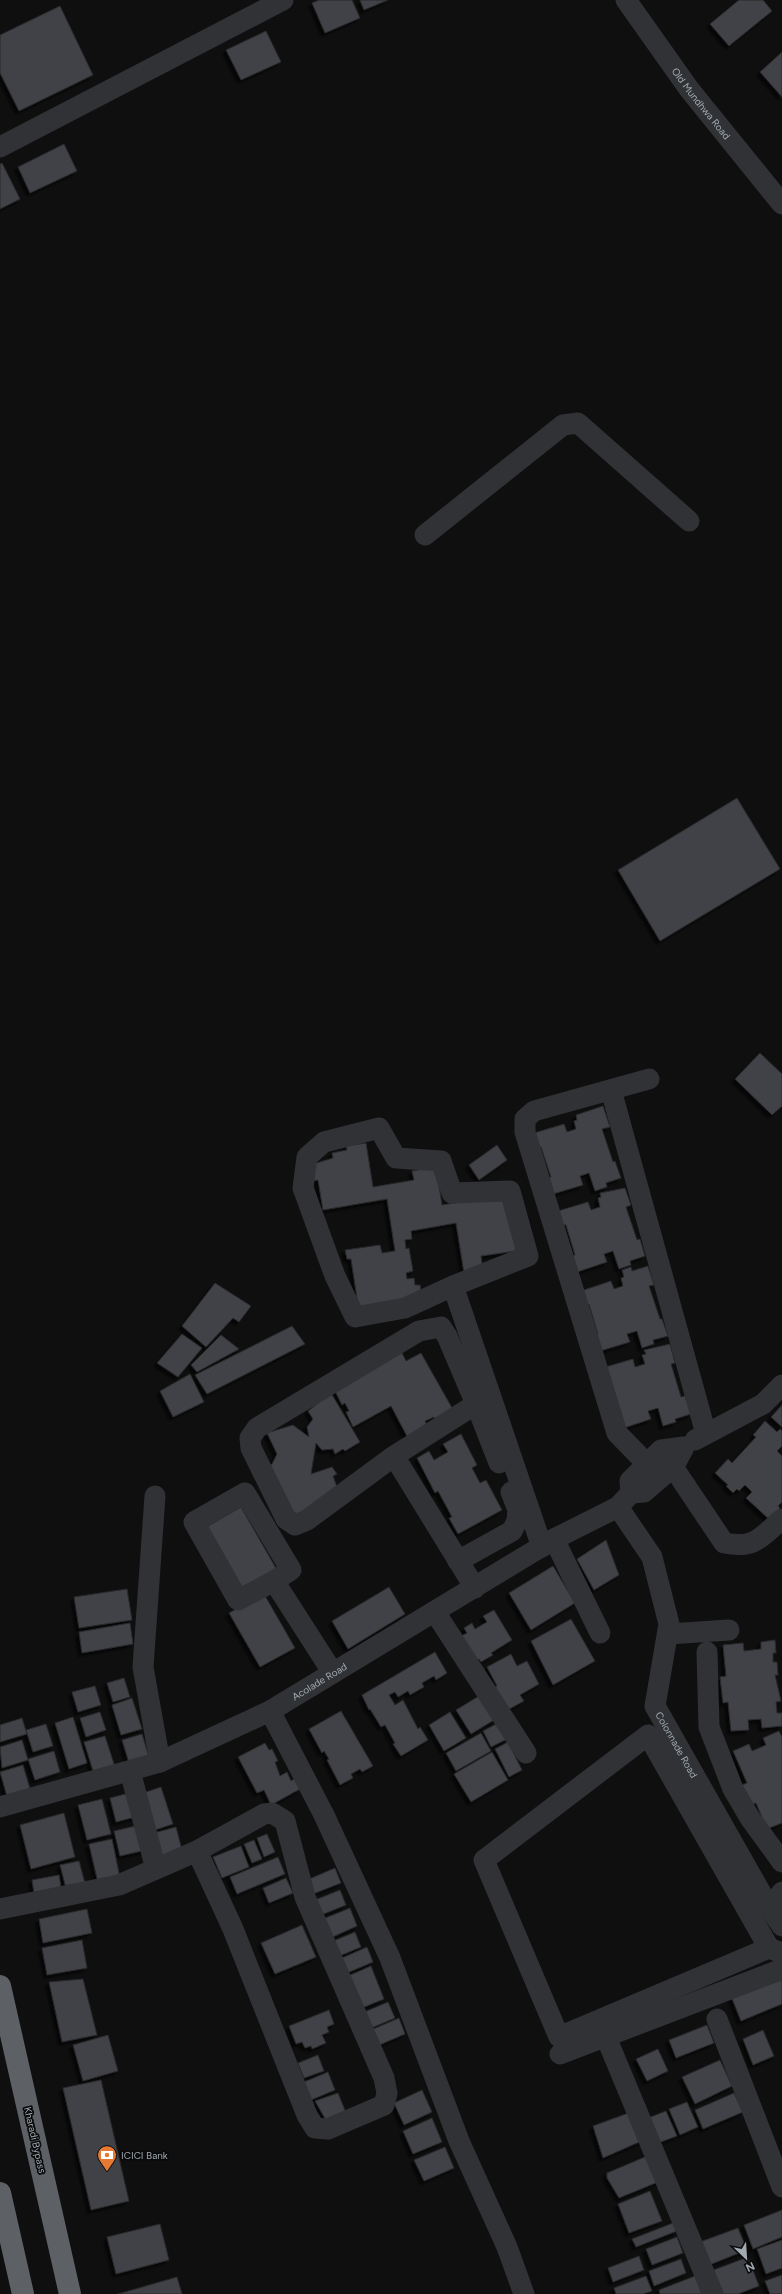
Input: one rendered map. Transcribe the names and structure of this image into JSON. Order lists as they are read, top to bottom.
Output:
{
  "streets": {
    "highway": ["Kharadi Bypass"],
    "street": ["Old Mundhwa Road", "Acolade Road", "Colonnade Road"]
  },
  "crossings": [
    ["Acolade Road", "Colonnade Road"]
  ],
  "places": {
    "bank": ["ICICI Bank"]
  },
  "north": "bottom right"
}
